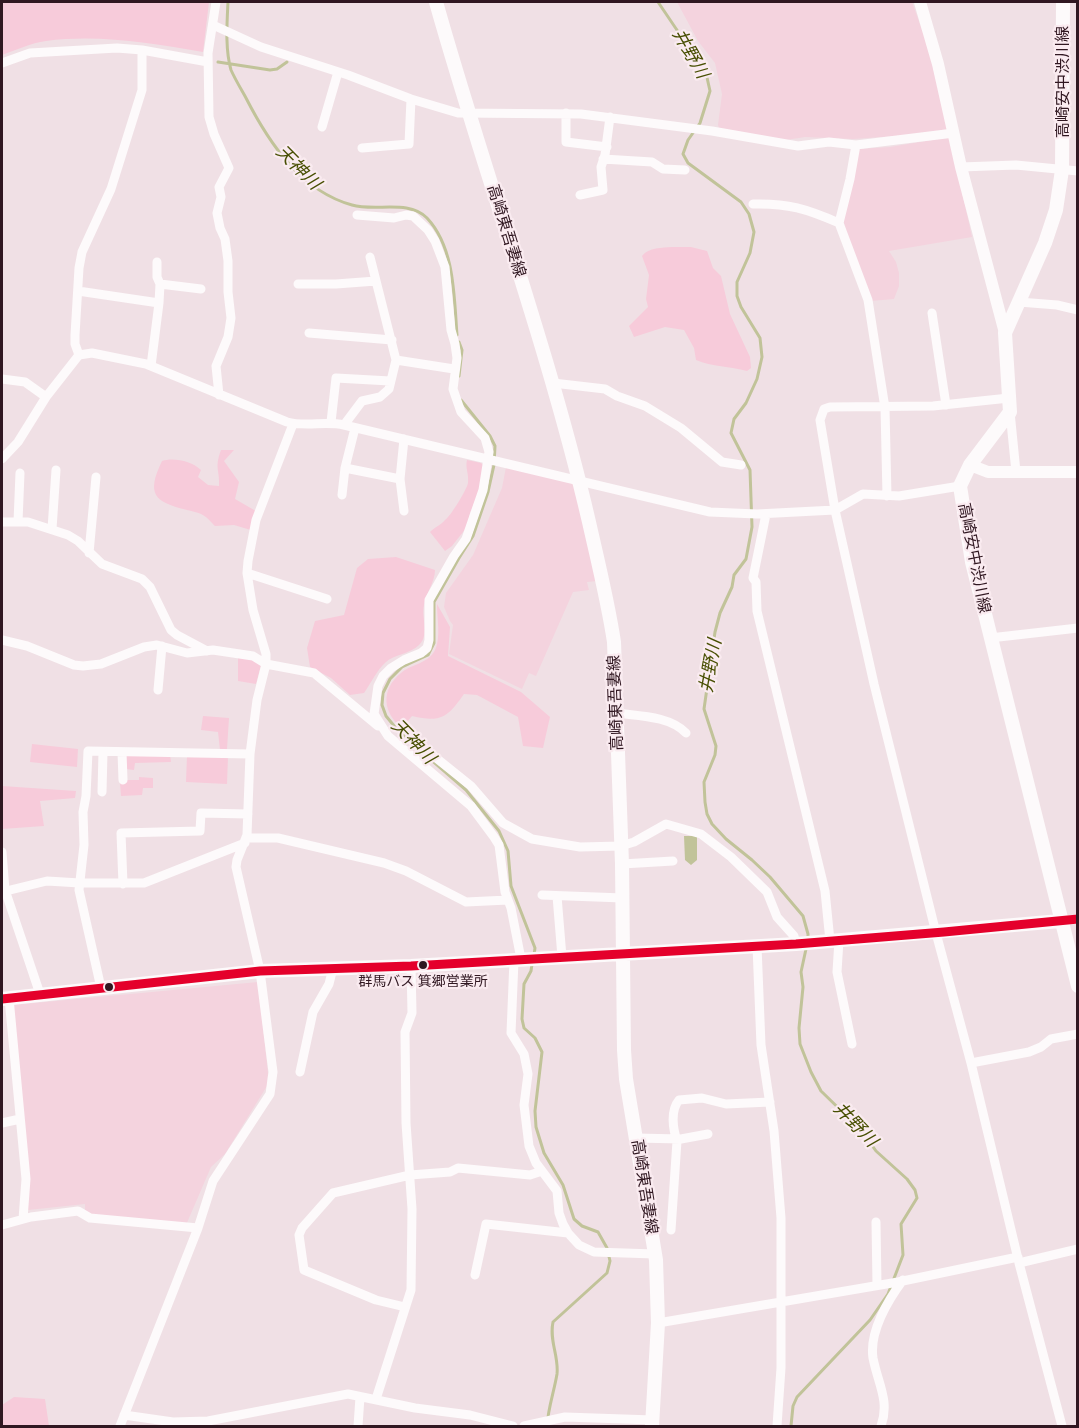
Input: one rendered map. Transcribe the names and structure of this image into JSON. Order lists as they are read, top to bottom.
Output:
{
  "streets": {
    "main road": ["高崎安中渋川線", "高崎東吾妻線"]
  },
  "water": ["井野川", "天神川"],
  "places": ["群馬バス 箕郷営業所"]
}
